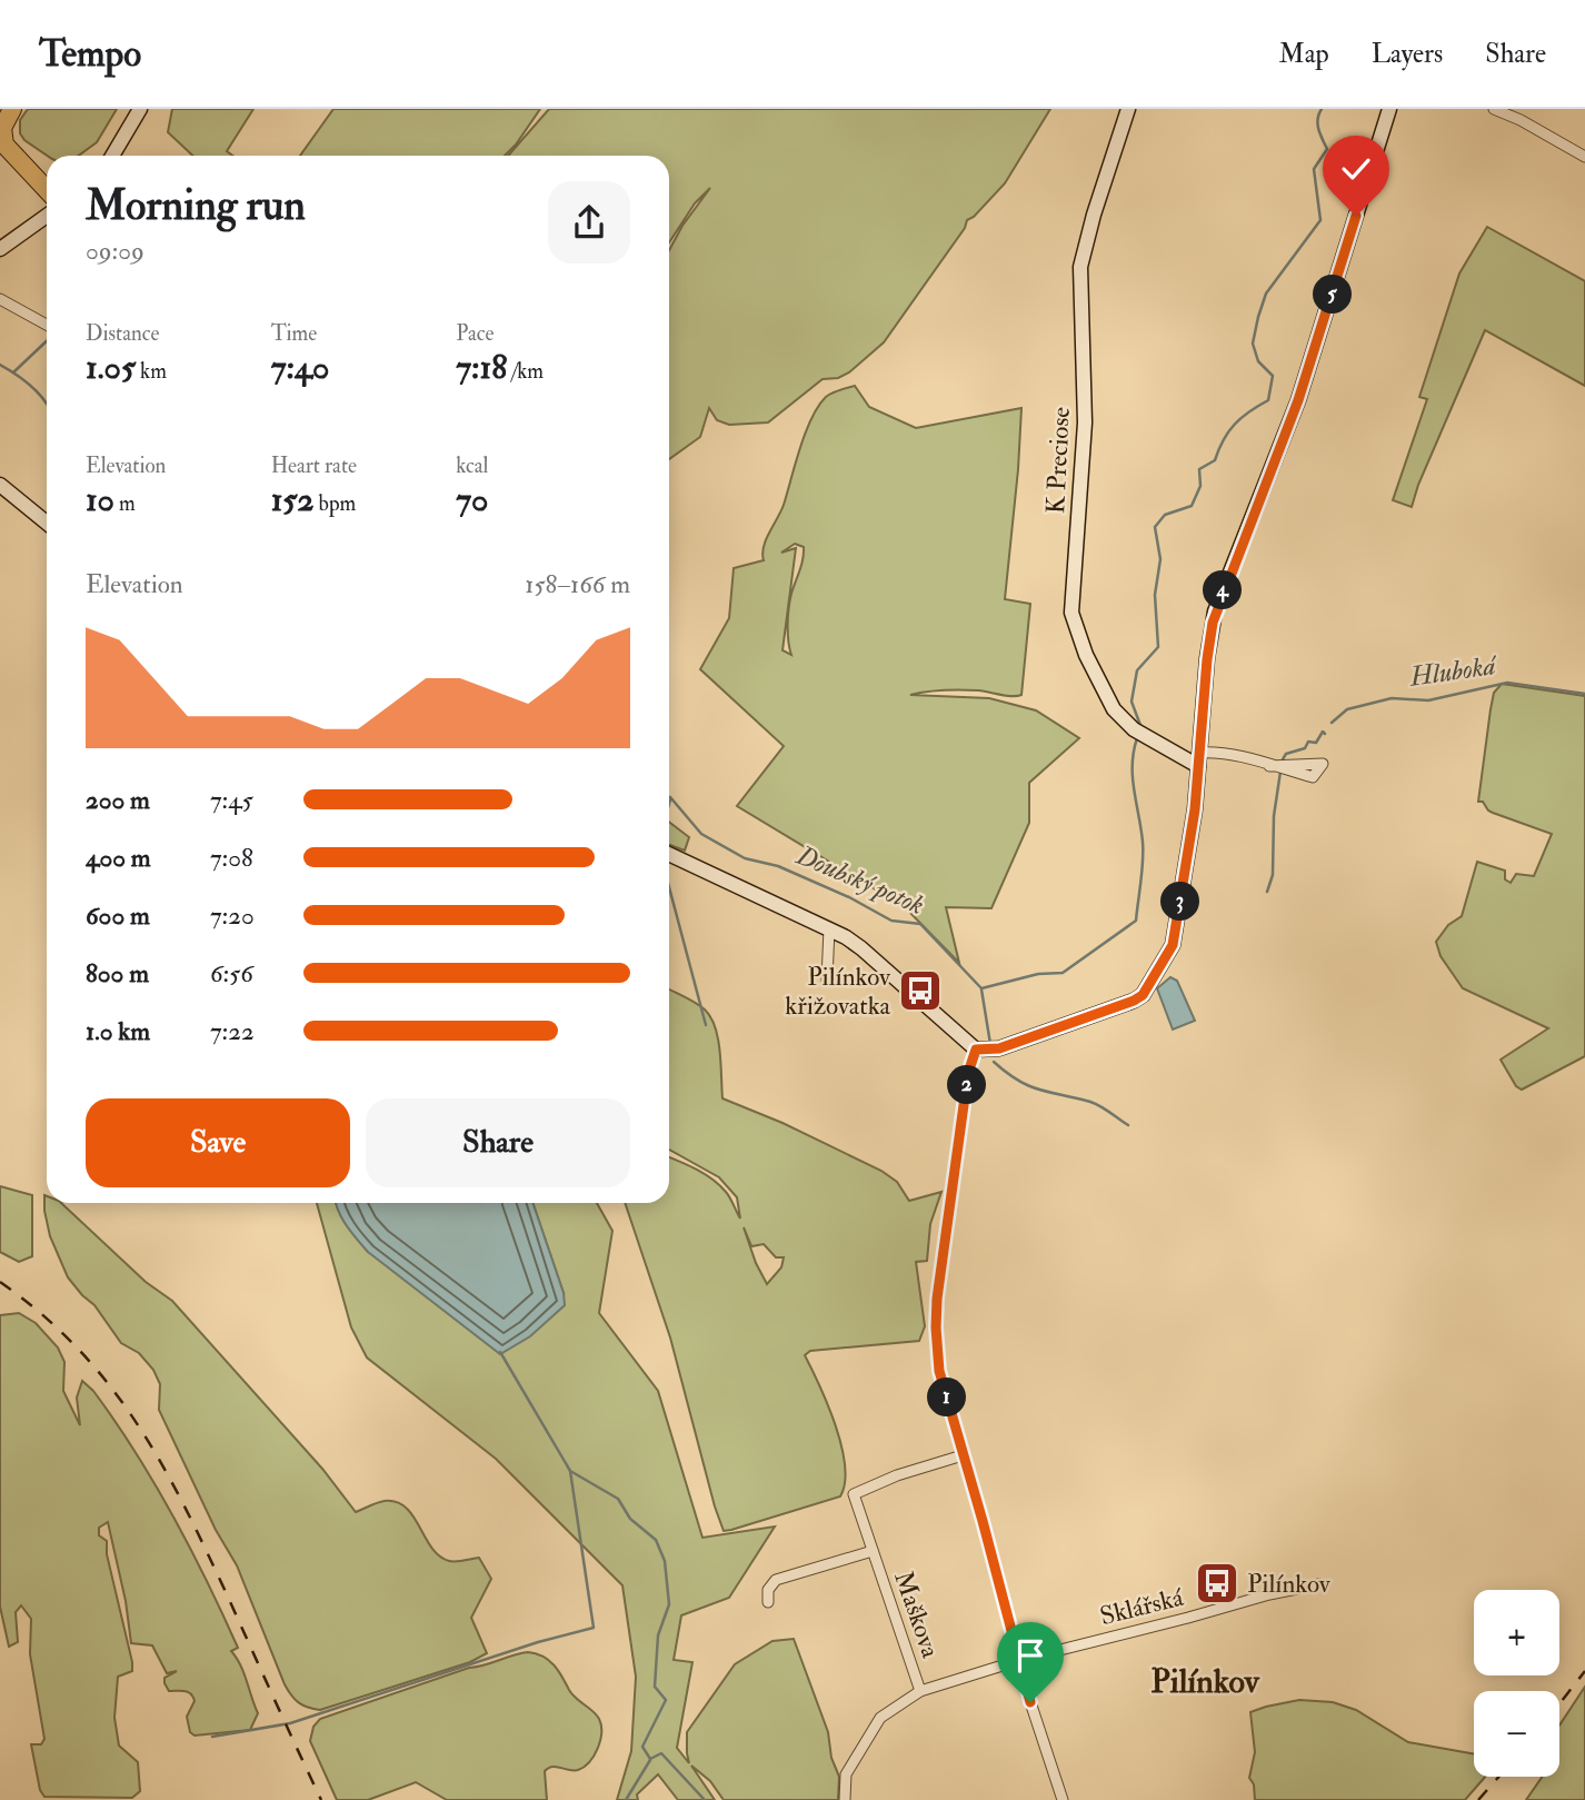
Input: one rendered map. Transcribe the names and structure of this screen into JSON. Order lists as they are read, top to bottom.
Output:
{
  "streets": {
    "street": ["K Preciose", "Sklářská", "Maškova"]
  },
  "crossings": [
    ["Sklářská", "Maškova"]
  ],
  "districts": ["Pilínkov"],
  "water": ["Hluboká", "Doubský potok"],
  "places": {
    "bus stop": ["Pilínkov křižovatka", "Pilínkov"]
  },
  "page": {
    "header": "Tempo",
    "nav": ["Map", "Layers", "Share"],
    "heading": ["Morning run", "09:09"],
    "pins": [
      "5",
      "4",
      "3",
      "2",
      "1"
    ],
    "stats": [
      ["Distance", "1.05 km"],
      ["Time", "7:40"],
      ["Pace", "7:18 /km"],
      ["Elevation", "10 m"],
      ["Heart rate", "152 bpm"],
      ["kcal", "70"]
    ],
    "chart": ["Elevation", "158–166 m"],
    "list": [
      {
        "name": "200 m",
        "note": "7:45"
      },
      {
        "name": "400 m",
        "note": "7:08"
      },
      {
        "name": "600 m",
        "note": "7:20"
      },
      {
        "name": "800 m",
        "note": "6:56"
      },
      {
        "name": "1.0 km",
        "note": "7:22"
      }
    ],
    "buttons": ["Save", "Share"],
    "map_buttons": ["+", "−"]
  }
}
